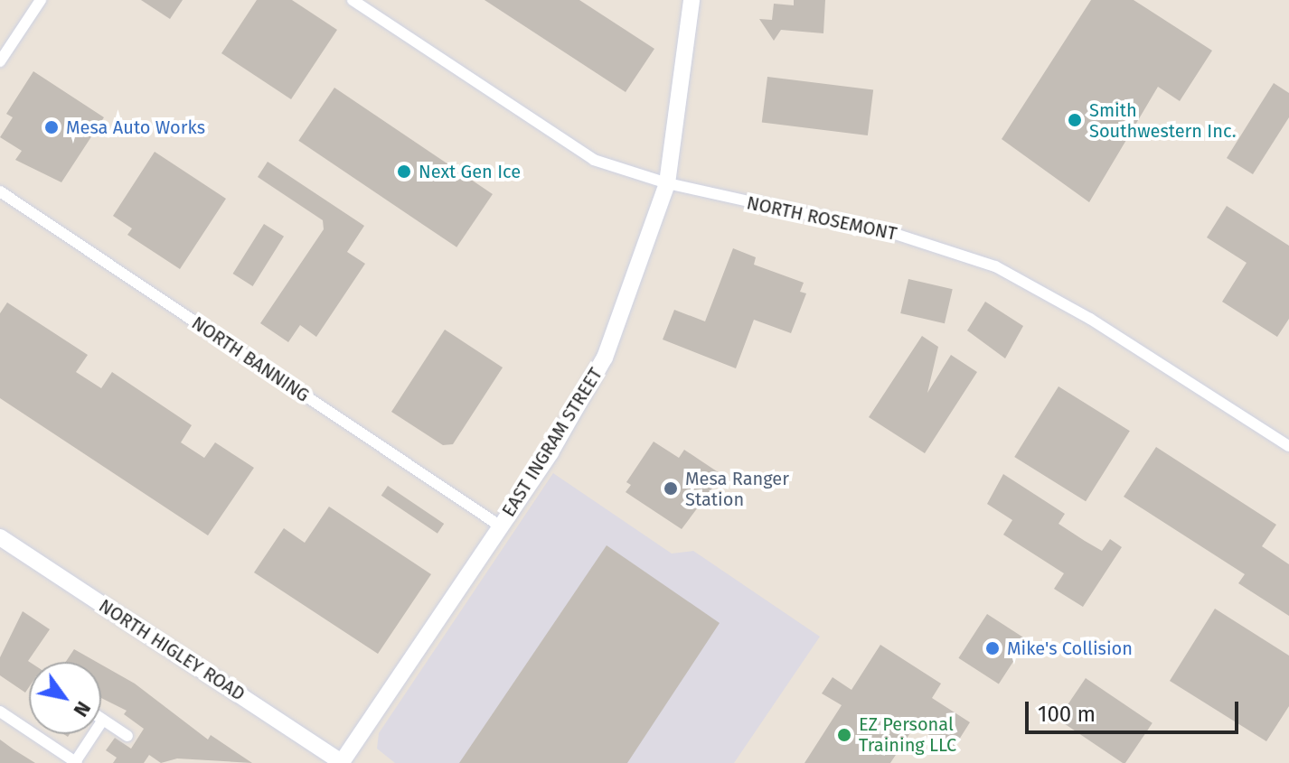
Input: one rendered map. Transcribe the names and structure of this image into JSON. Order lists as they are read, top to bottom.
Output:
{
  "streets": {
    "street": [
      "NORTH ROSEMONT",
      "NORTH BANNING",
      "EAST INGRAM STREET",
      "NORTH HIGLEY ROAD"
    ]
  },
  "crossings": [
    ["NORTH ROSEMONT", "EAST INGRAM STREET"],
    ["NORTH BANNING", "EAST INGRAM STREET"],
    ["EAST INGRAM STREET", "NORTH HIGLEY ROAD"]
  ],
  "places": [
    "Smith Southwestern Inc.",
    "Mesa Auto Works",
    "Next Gen Ice",
    "Mesa Ranger Station",
    "Mike's Collision",
    "EZ Personal Training LLC"
  ],
  "scale_bar": "100 m",
  "north": "bottom right"
}
